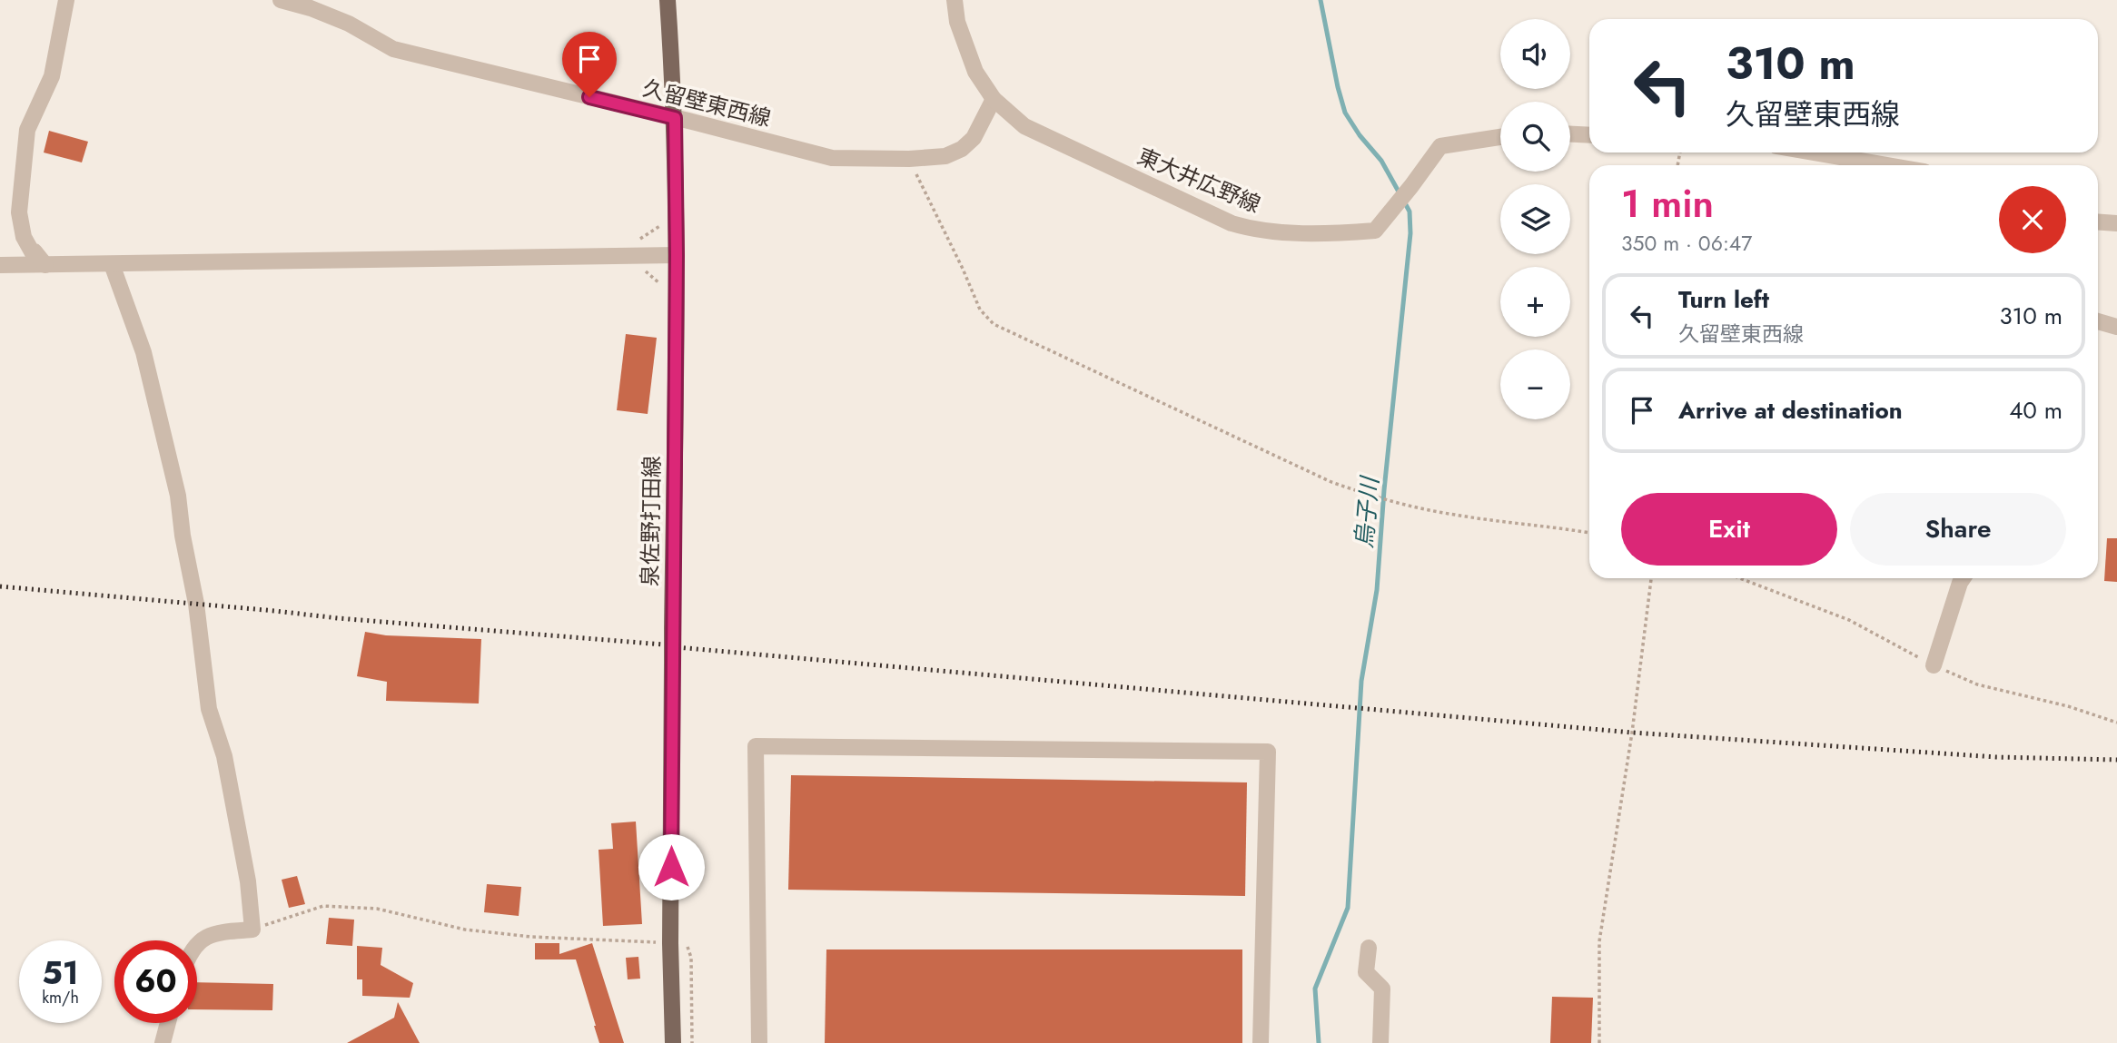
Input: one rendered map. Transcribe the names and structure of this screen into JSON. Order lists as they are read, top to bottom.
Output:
{
  "streets": {
    "main road": ["泉佐野打田線"],
    "street": ["久留壁東西線", "東大井広野線"]
  },
  "crossings": [
    ["久留壁東西線", "東大井広野線"],
    ["久留壁東西線", "泉佐野打田線"]
  ],
  "water": ["烏子川"],
  "page": {
    "map_buttons": ["+", "−"],
    "turn": ["310 m", "久留壁東西線"],
    "heading": ["1 min", "350 m · 06:47"],
    "list": [
      {
        "name": "Turn left",
        "note": "久留壁東西線",
        "value": "310 m"
      },
      {
        "name": "Arrive at destination",
        "value": "40 m"
      }
    ],
    "buttons": ["Exit", "Share"],
    "speed": "51 km/h",
    "limit": "60"
  }
}
